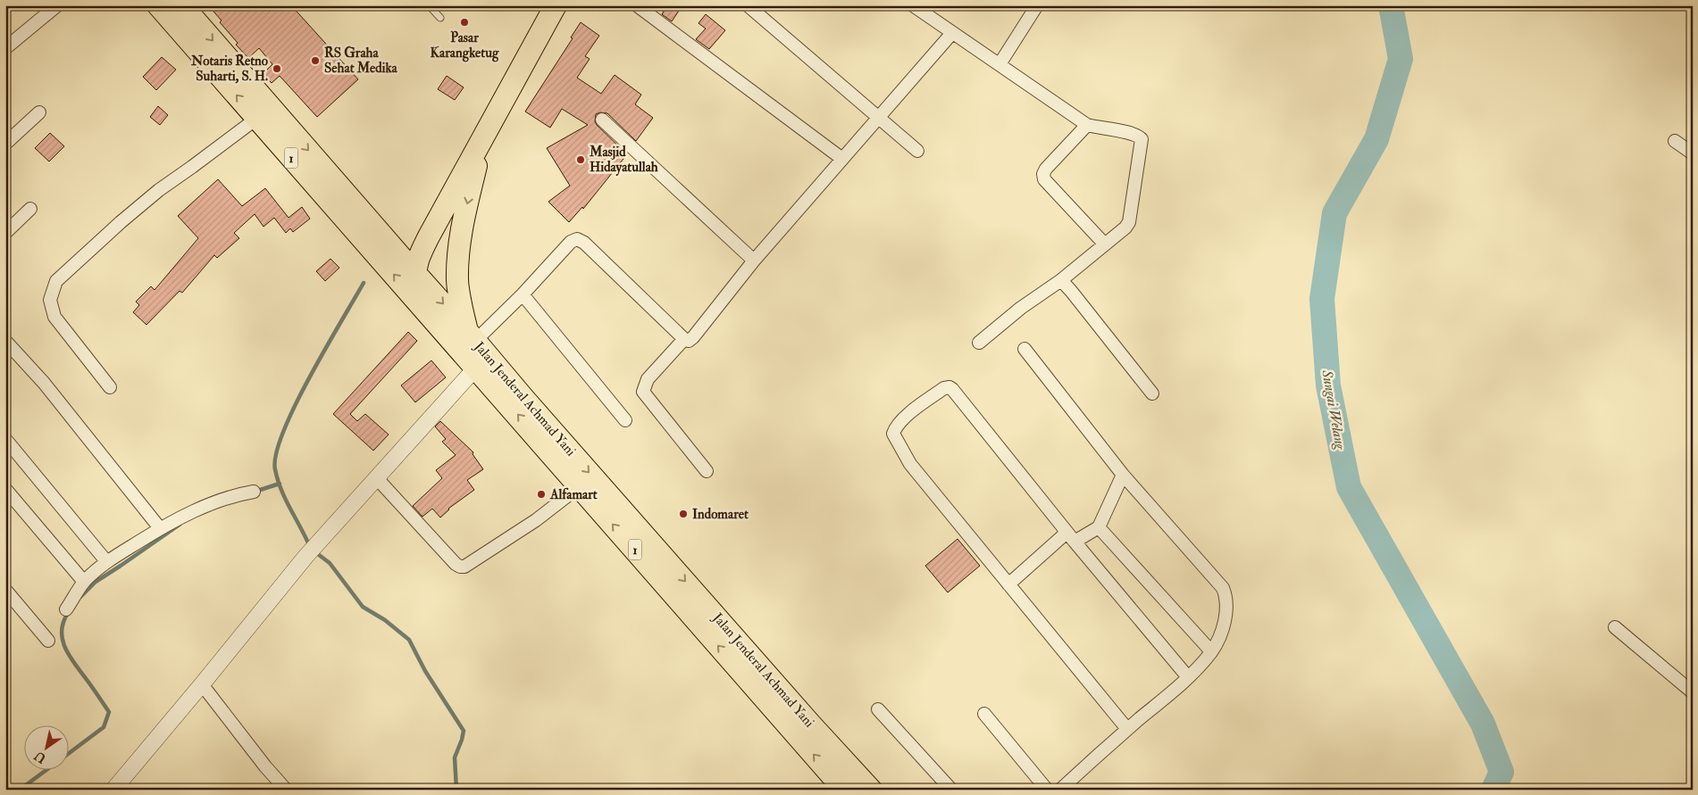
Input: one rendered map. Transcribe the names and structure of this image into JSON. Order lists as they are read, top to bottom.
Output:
{
  "streets": {
    "highway": ["1", "Jalan Jenderal Achmad Yani"]
  },
  "water": ["Sungai Welang"],
  "places": [
    "Pasar Karangketug",
    "RS Graha Sehat Medika",
    "Notaris Retno Suharti, S. H.",
    "Masjid Hidayatullah",
    "Alfamart",
    "Indomaret"
  ],
  "north": "bottom left"
}
